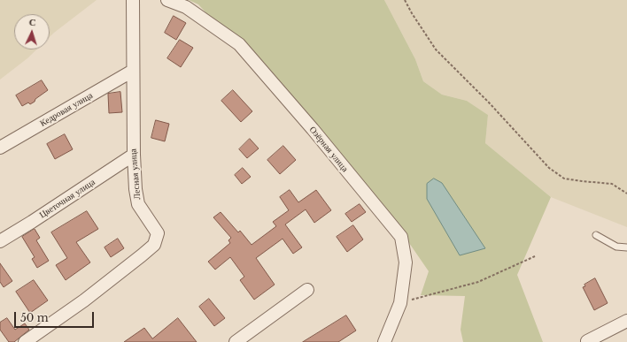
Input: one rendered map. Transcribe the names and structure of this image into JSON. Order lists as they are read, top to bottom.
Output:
{
  "streets": {
    "street": [
      "Кедровая улица",
      "Озёрная улица",
      "Лесная улица",
      "Цветочная улица"
    ]
  },
  "crossings": [
    ["Кедровая улица", "Лесная улица"],
    ["Лесная улица", "Цветочная улица"]
  ],
  "scale_bar": "50 m",
  "north": "top"
}
